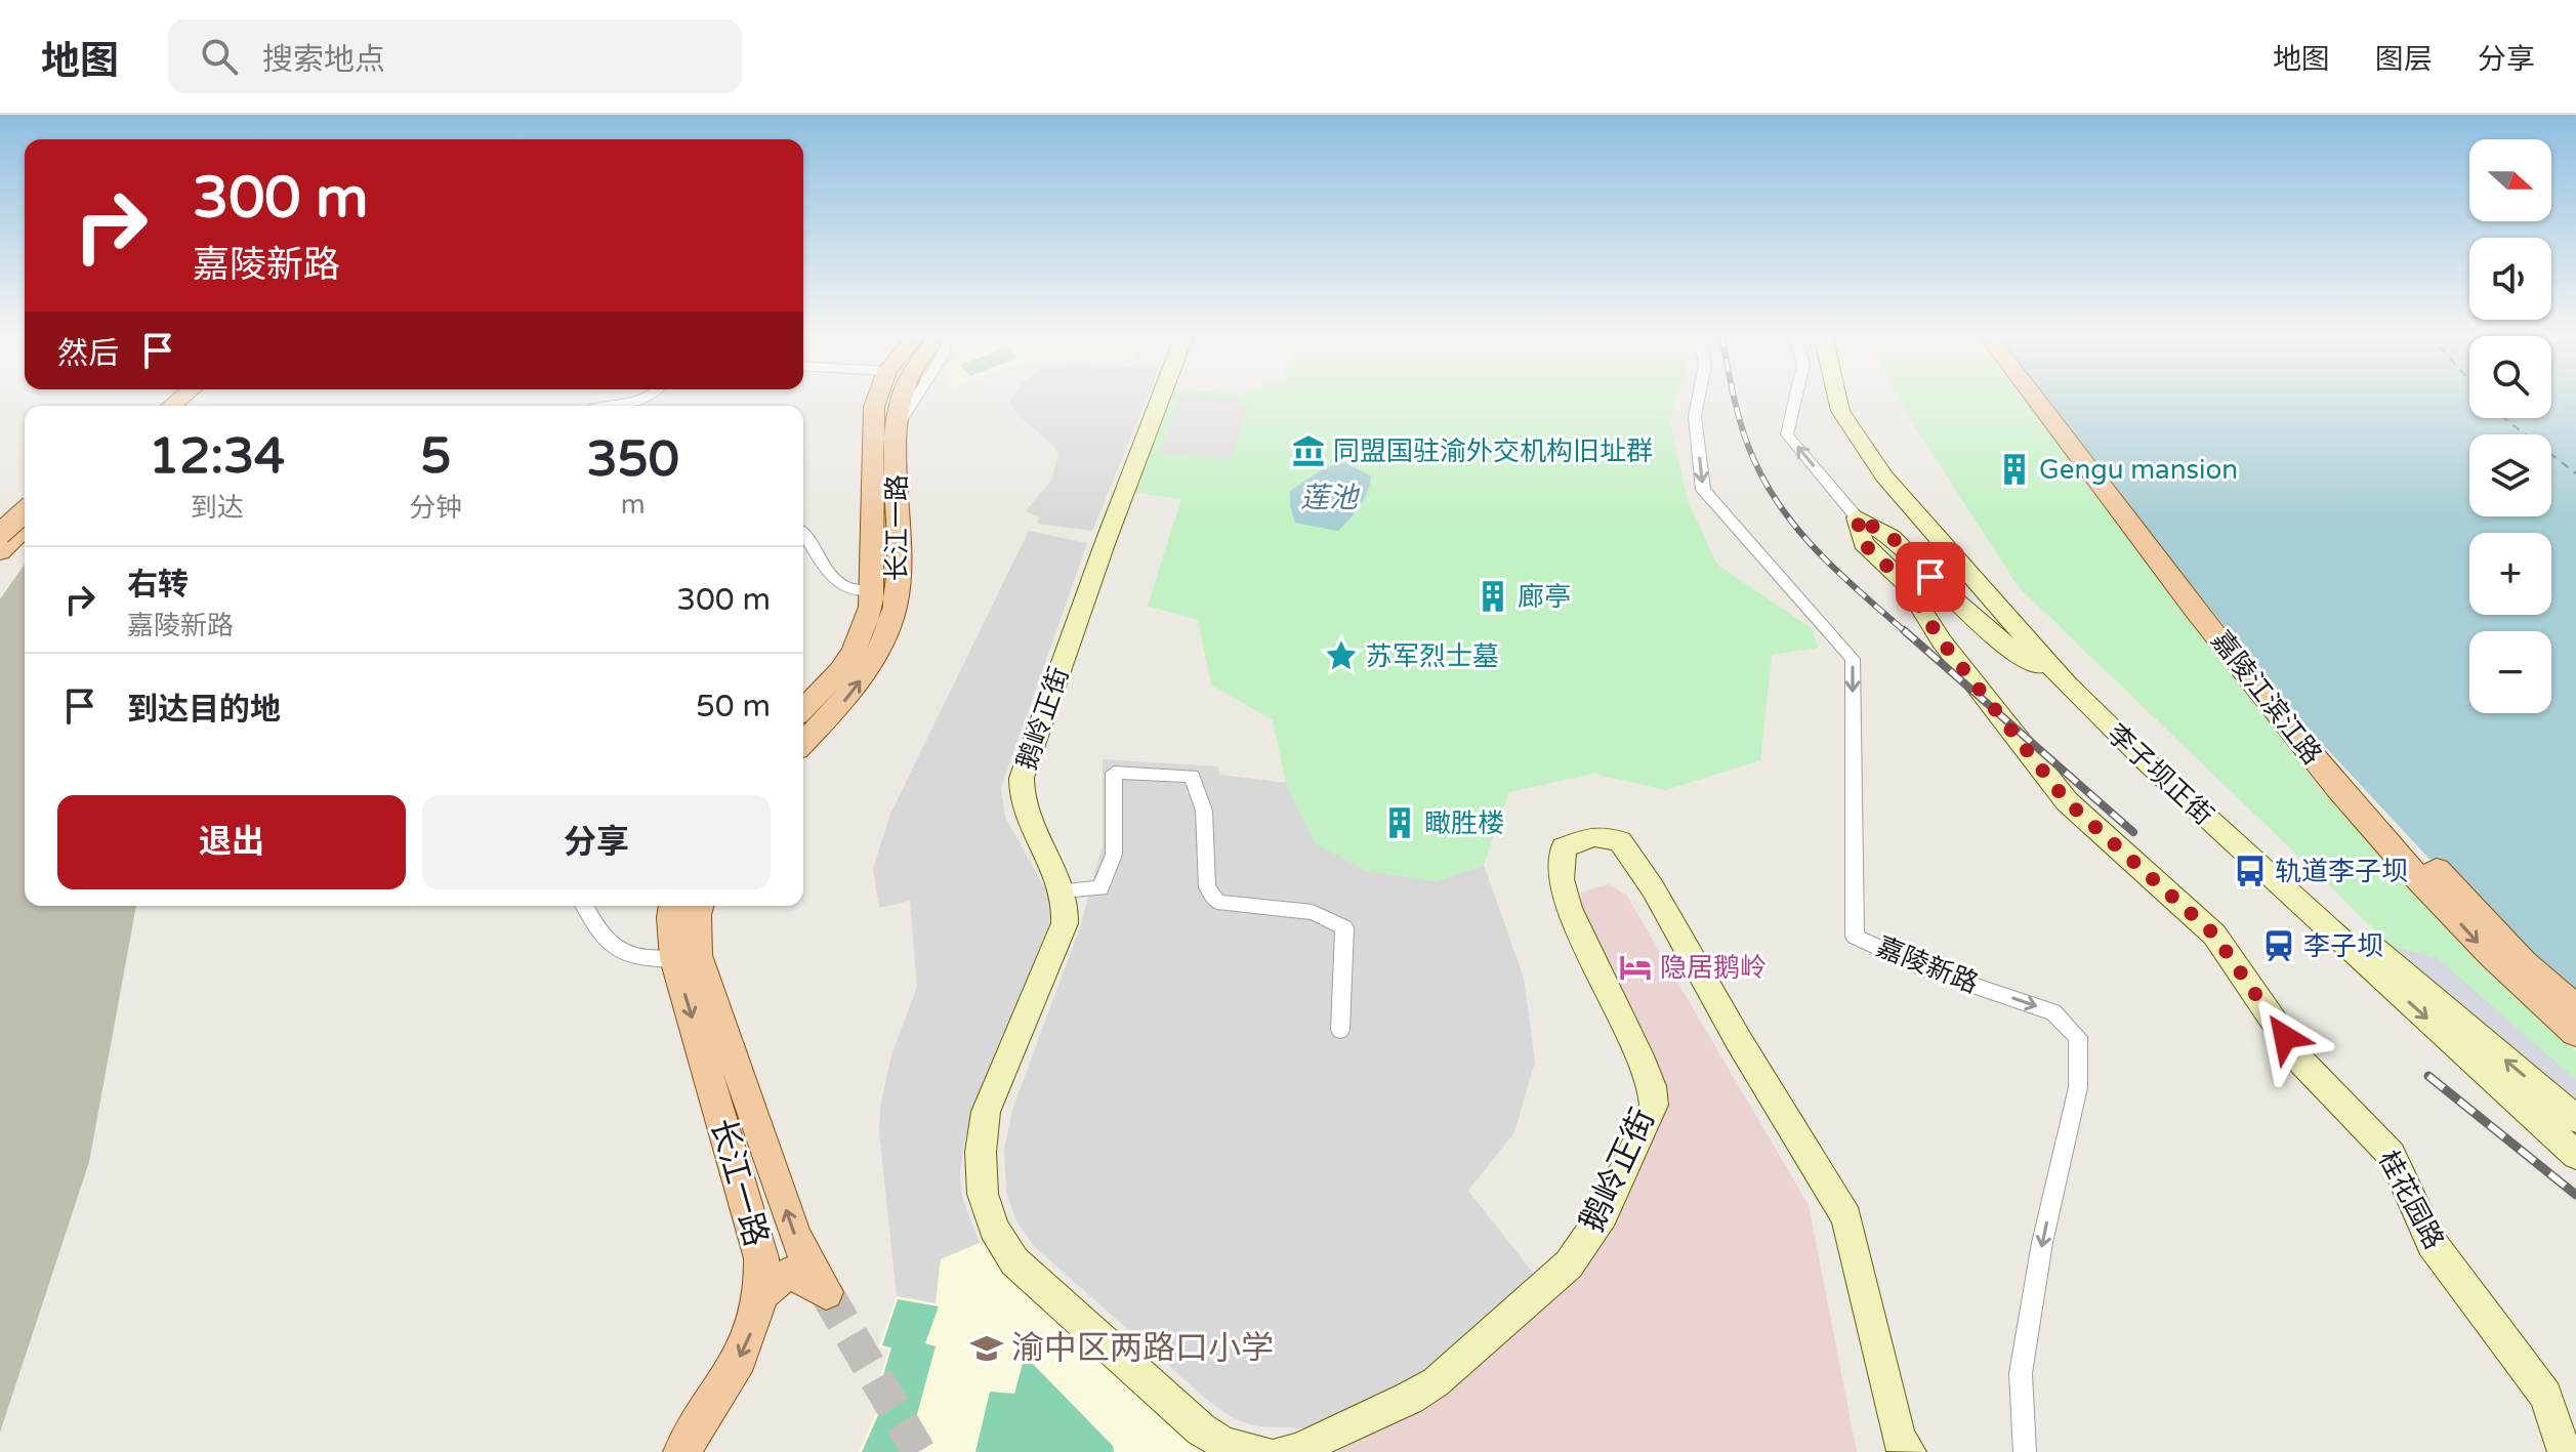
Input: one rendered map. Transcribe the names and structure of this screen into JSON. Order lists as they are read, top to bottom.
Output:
{
  "streets": {
    "main road": ["长江一路", "嘉陵江滨江路"],
    "street": [
      "鹅岭正街",
      "李子坝正街",
      "嘉陵新路",
      "桂花园路"
    ]
  },
  "one_way": ["嘉陵新路"],
  "water": ["莲池"],
  "places": {
    "museum": ["同盟国驻渝外交机构旧址群"],
    "building": ["Gengu mansion", "廊亭", "瞰胜楼"],
    "place": ["苏军烈士墓"],
    "bus stop": ["轨道李子坝"],
    "station": ["李子坝"],
    "hotel": ["隐居鹅岭"],
    "school or university": ["渝中区两路口小学"]
  },
  "north": "right",
  "page": {
    "header": "地图",
    "search": "搜索地点",
    "nav": ["地图", "图层", "分享"],
    "map_buttons": ["+", "−"],
    "turn": ["300 m", "嘉陵新路"],
    "then": "然后",
    "eta": [
      "12:34",
      "到达",
      "5",
      "分钟",
      "350",
      "m"
    ],
    "list": [
      {
        "name": "右转",
        "note": "嘉陵新路",
        "value": "300 m"
      },
      {
        "name": "到达目的地",
        "value": "50 m"
      }
    ],
    "buttons": ["退出", "分享"]
  }
}
